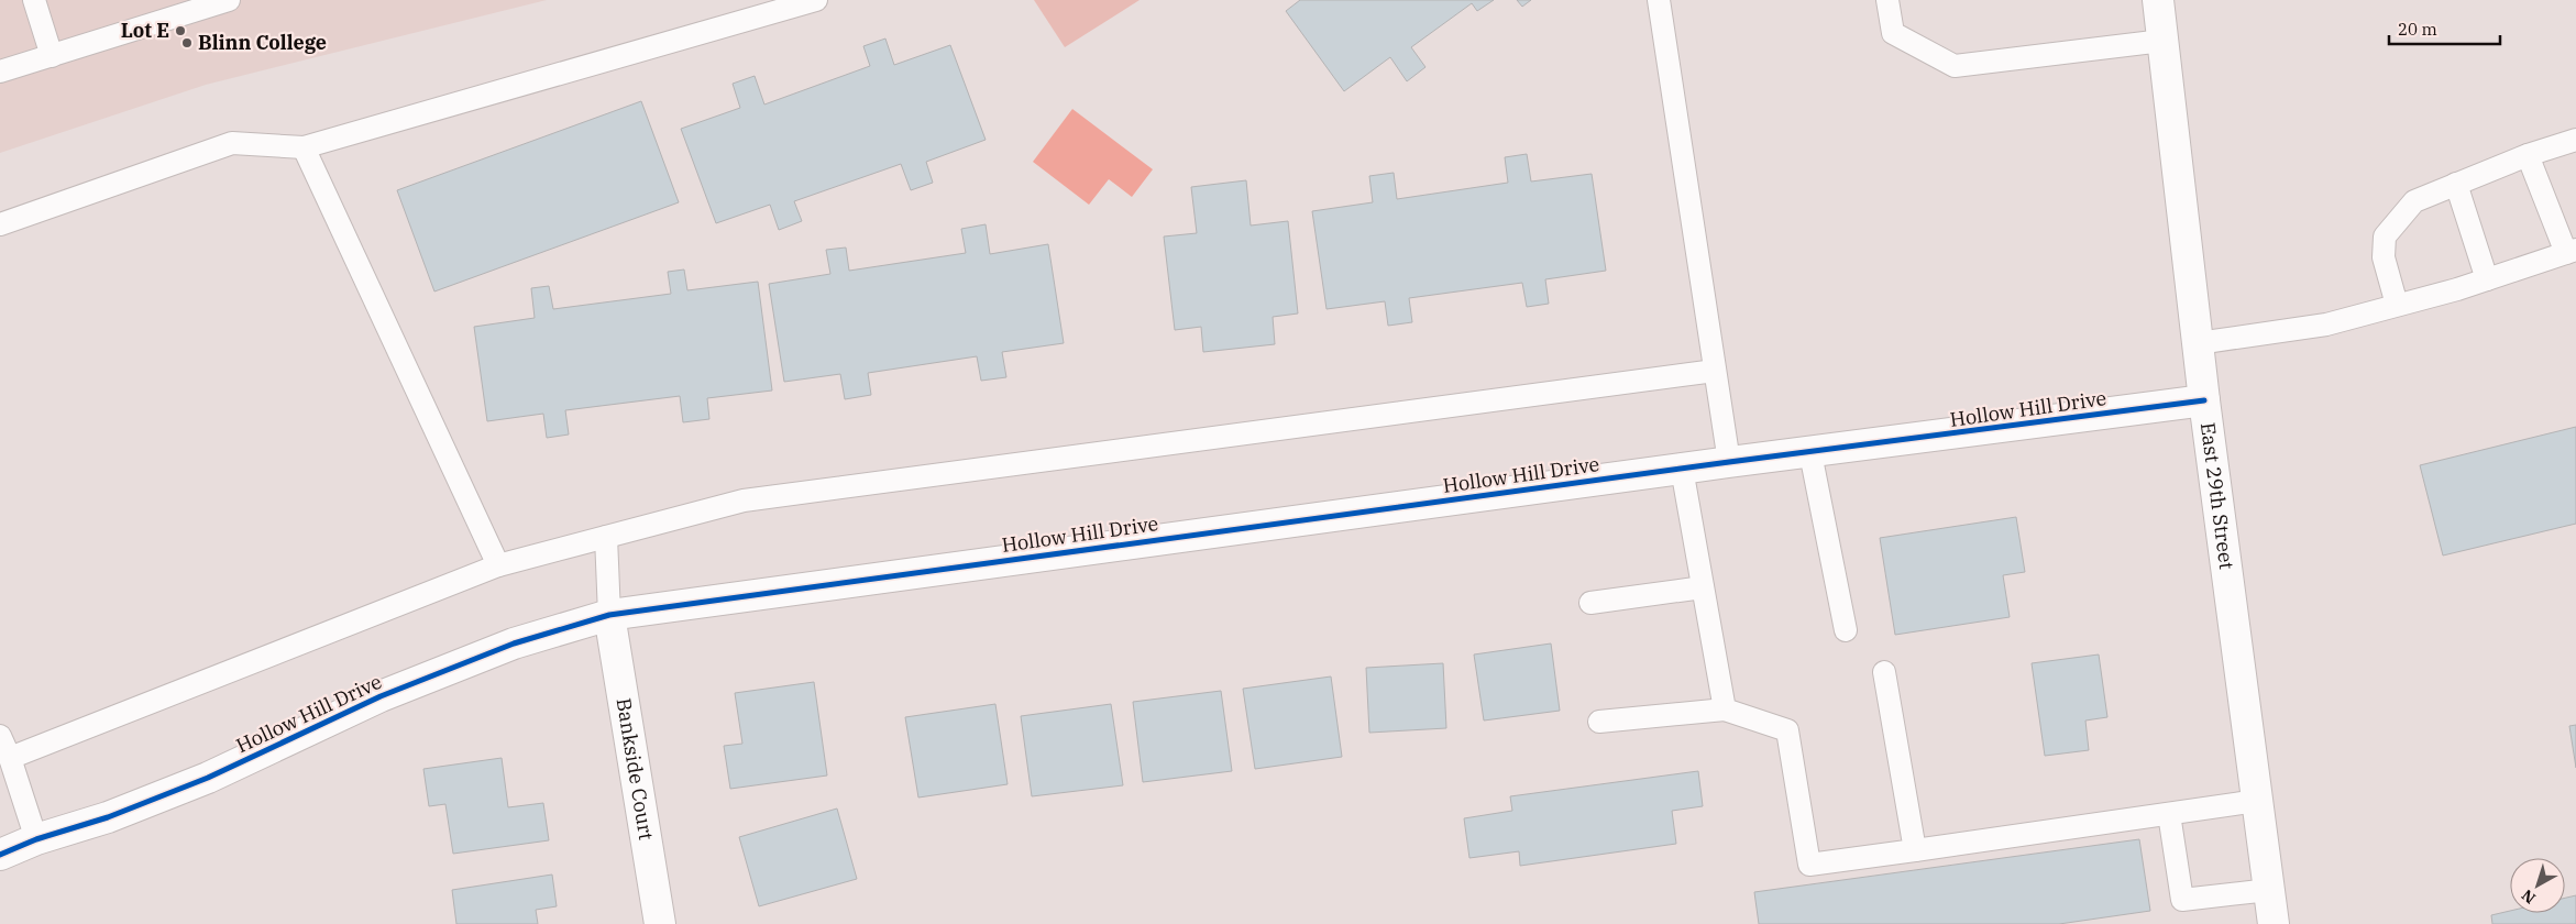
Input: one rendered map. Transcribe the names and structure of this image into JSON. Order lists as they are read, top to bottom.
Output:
{
  "streets": {
    "street": ["Hollow Hill Drive", "East 29th Street", "Bankside Court"]
  },
  "crossings": [
    ["Hollow Hill Drive", "East 29th Street"],
    ["Hollow Hill Drive", "Bankside Court"]
  ],
  "places": ["Lot E", "Blinn College"],
  "scale_bar": "20 m",
  "north": "bottom left"
}
